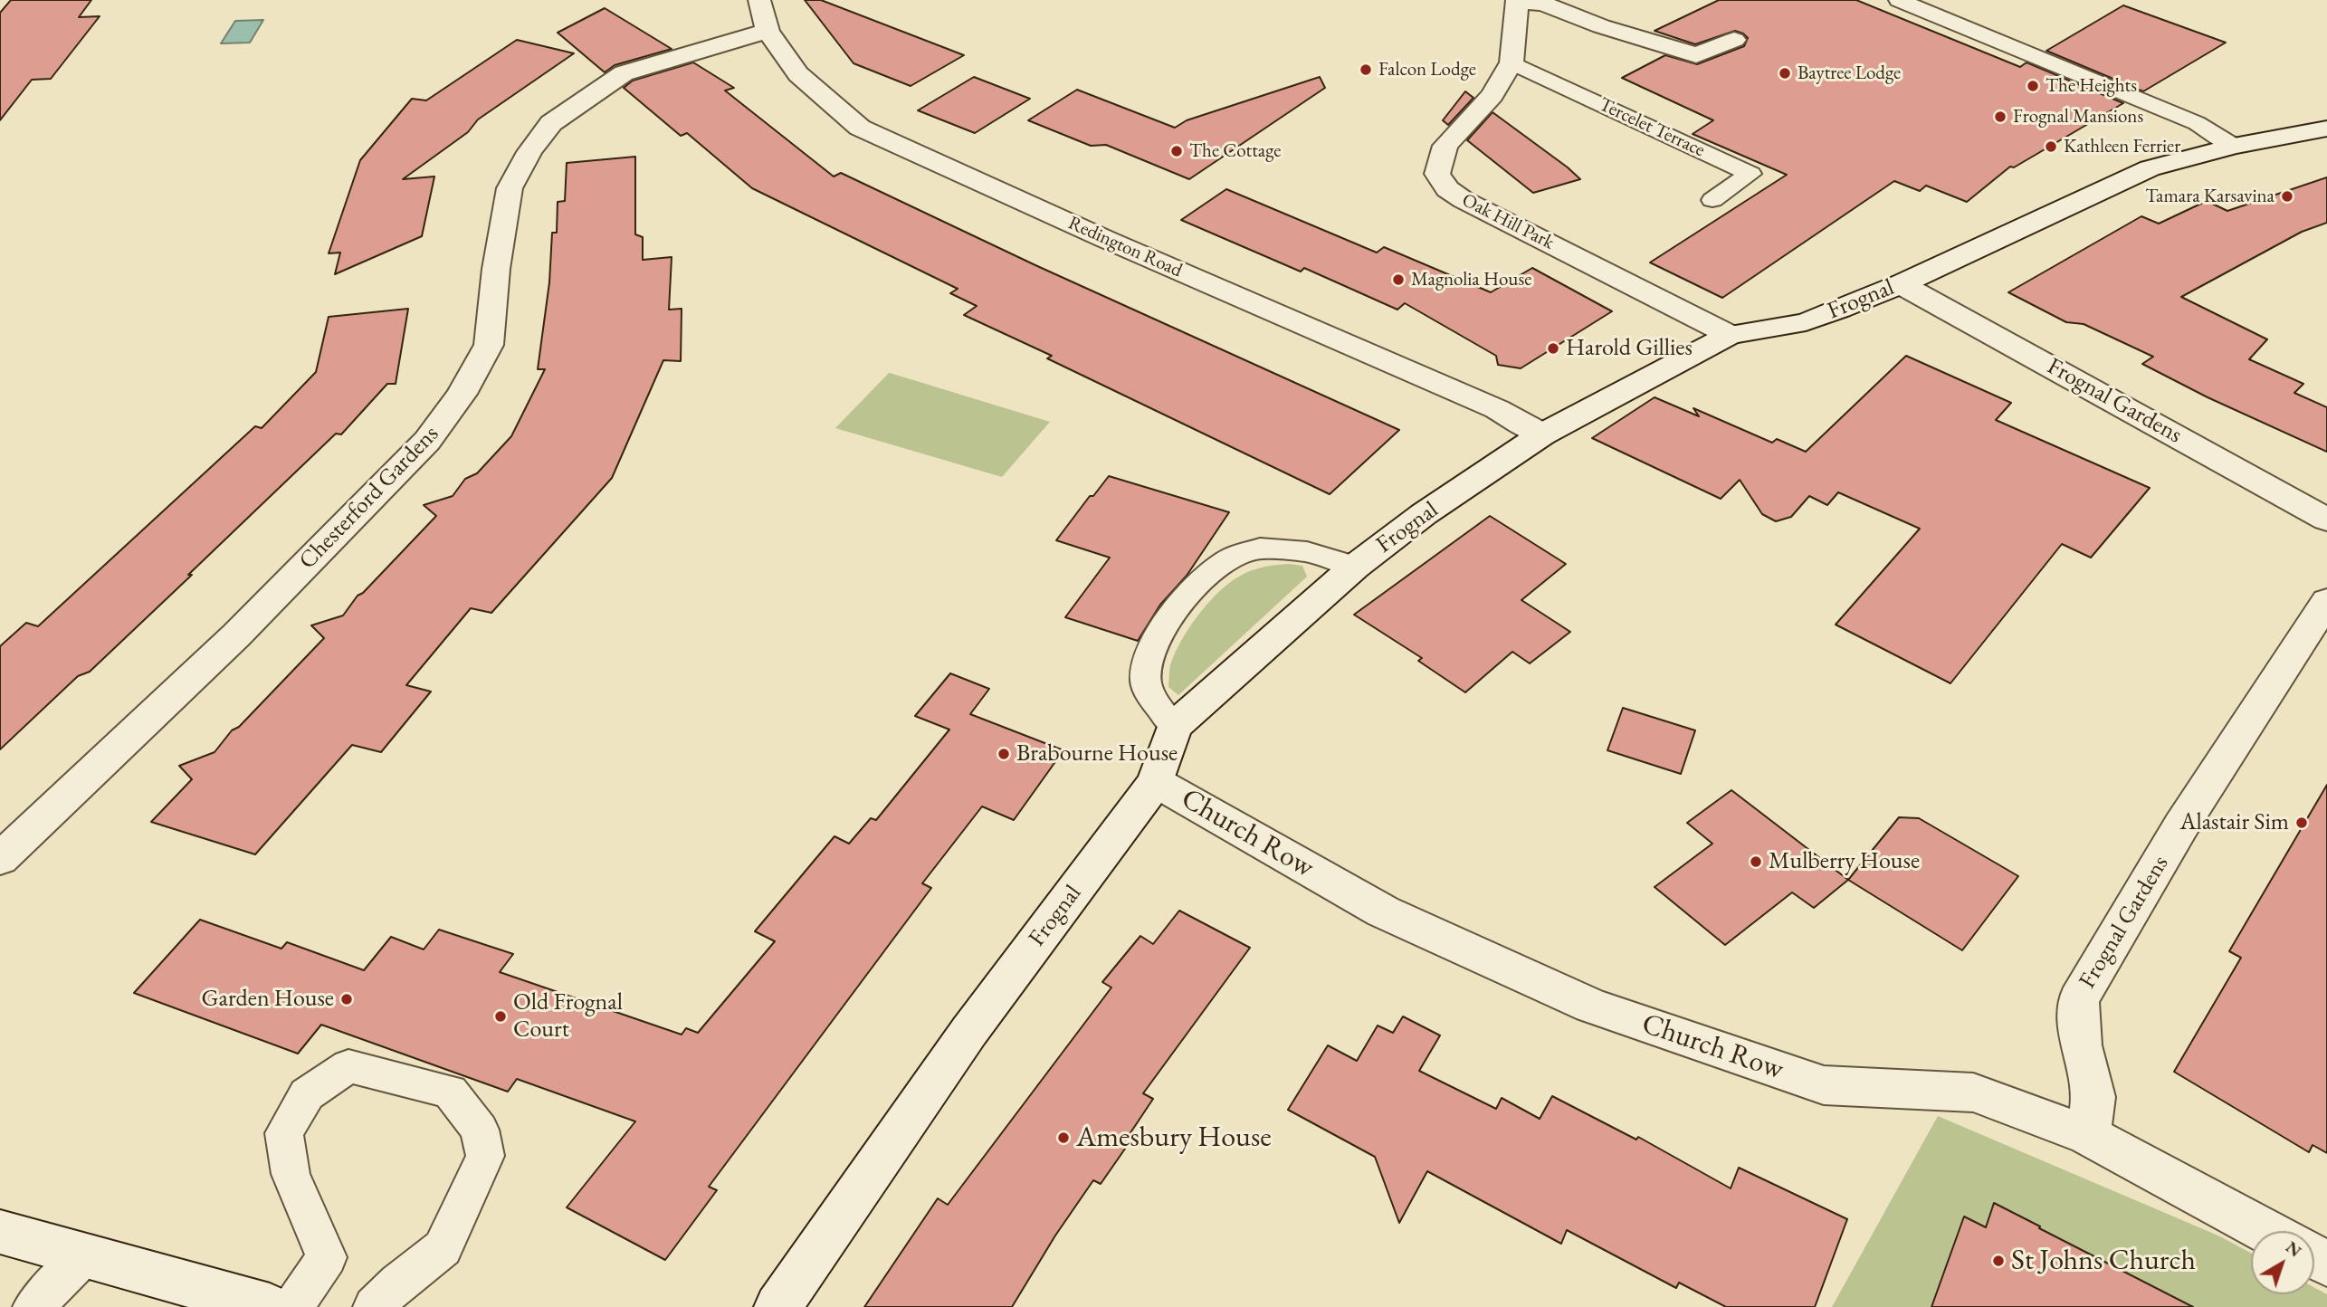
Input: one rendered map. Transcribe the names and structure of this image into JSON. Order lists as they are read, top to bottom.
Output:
{
  "streets": {
    "street": [
      "Oak Hill Park",
      "Redington Road",
      "Frognal",
      "Frognal Gardens",
      "Chesterford Gardens",
      "Church Row"
    ],
    "lane": ["Tercelet Terrace"]
  },
  "crossings": [
    ["Tercelet Terrace", "Oak Hill Park"],
    ["Oak Hill Park", "Frognal"],
    ["Redington Road", "Frognal"],
    ["Redington Road", "Chesterford Gardens"],
    ["Frognal", "Frognal Gardens"],
    ["Frognal", "Church Row"],
    ["Frognal Gardens", "Church Row"]
  ],
  "places": [
    "Falcon Lodge",
    "Baytree Lodge",
    "The Heights",
    "Frognal Mansions",
    "Kathleen Ferrier",
    "The Cottage",
    "Tamara Karsavina",
    "Magnolia House",
    "Harold Gillies",
    "Brabourne House",
    "Alastair Sim",
    "Mulberry House",
    "Garden House",
    "Old Frognal Court",
    "Amesbury House",
    "St Johns Church"
  ],
  "north": "top right"
}
